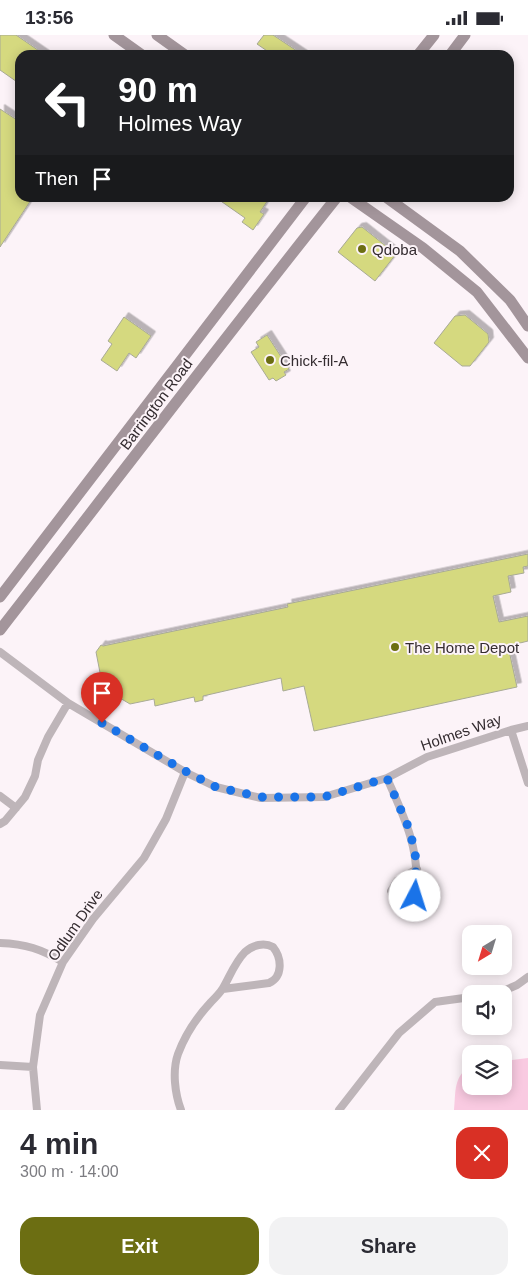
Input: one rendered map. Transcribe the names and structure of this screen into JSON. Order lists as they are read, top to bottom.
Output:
{
  "streets": {
    "main road": ["Barrington Road"],
    "street": ["Holmes Way", "Odlum Drive"]
  },
  "crossings": [
    ["Holmes Way", "Odlum Drive"]
  ],
  "places": ["Qdoba", "Chick-fil-A", "The Home Depot"],
  "north": "bottom left",
  "page": {
    "status": "13:56",
    "turn": ["90 m", "Holmes Way"],
    "then": "Then",
    "heading": ["4 min", "300 m · 14:00"],
    "buttons": ["Exit", "Share"]
  }
}
